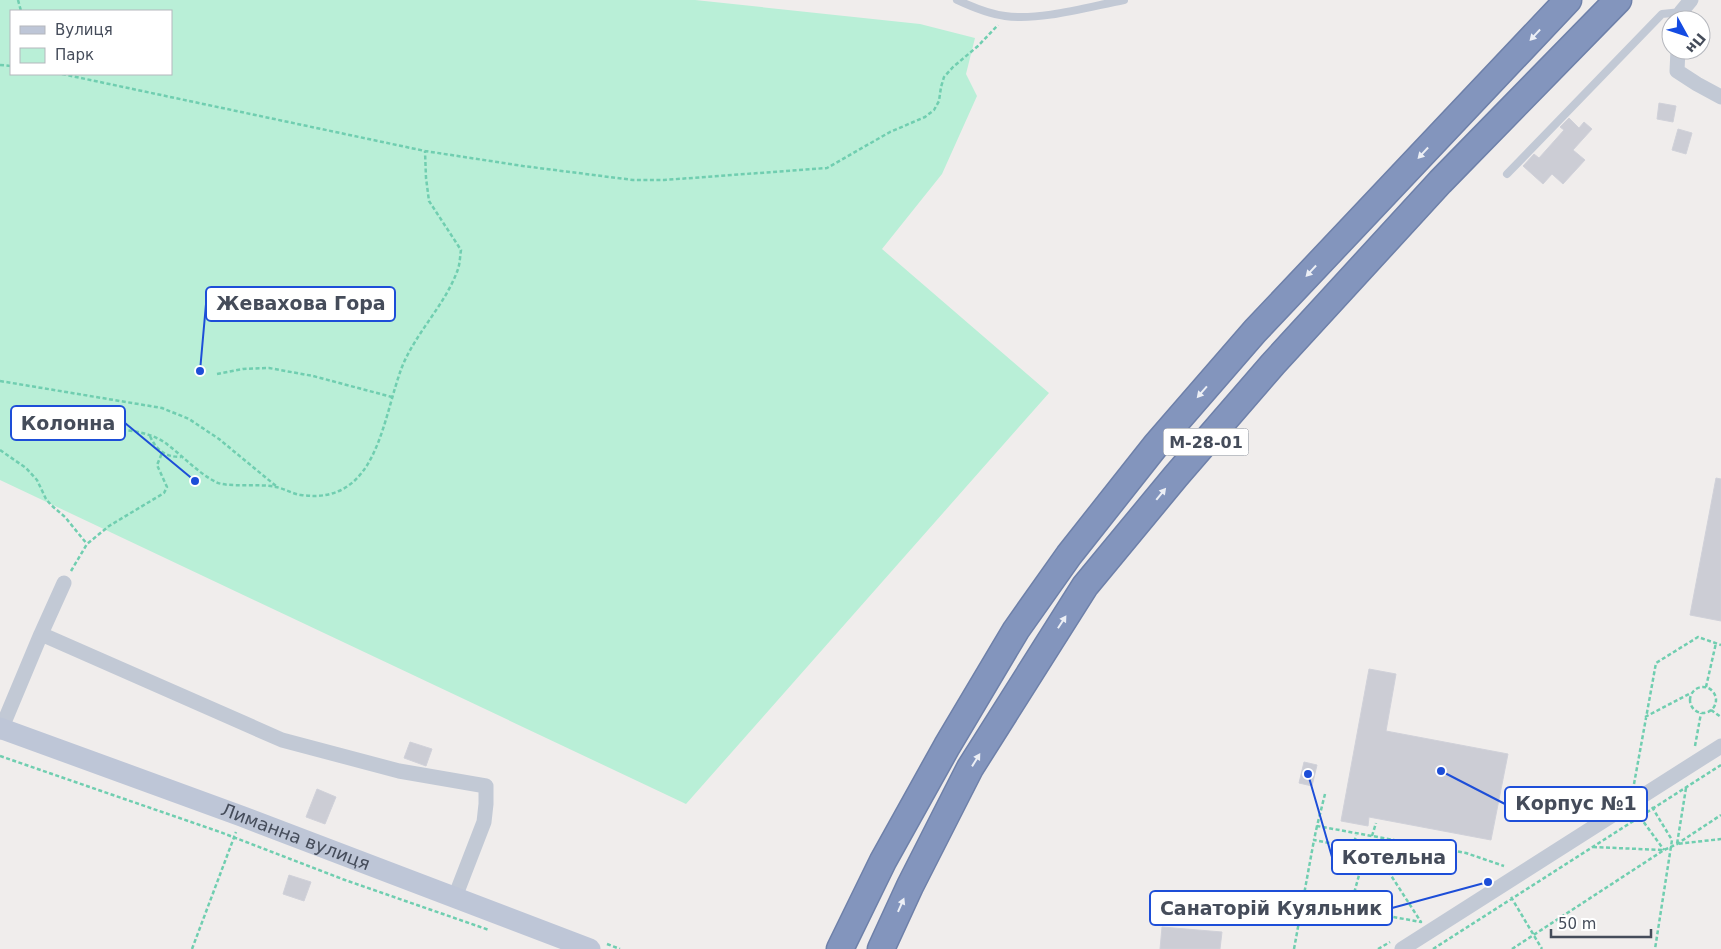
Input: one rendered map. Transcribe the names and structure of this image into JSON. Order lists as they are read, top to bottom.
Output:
{
  "streets": {
    "highway": ["М-28-01"],
    "main road": ["Лиманна вулиця"]
  },
  "places": [
    "Жевахова Гора",
    "Колонна",
    "Корпус №1",
    "Котельна",
    "Санаторій Куяльник"
  ],
  "legend": ["Вулиця", "Парк"],
  "scale_bar": "50 m",
  "north": "bottom right"
}
